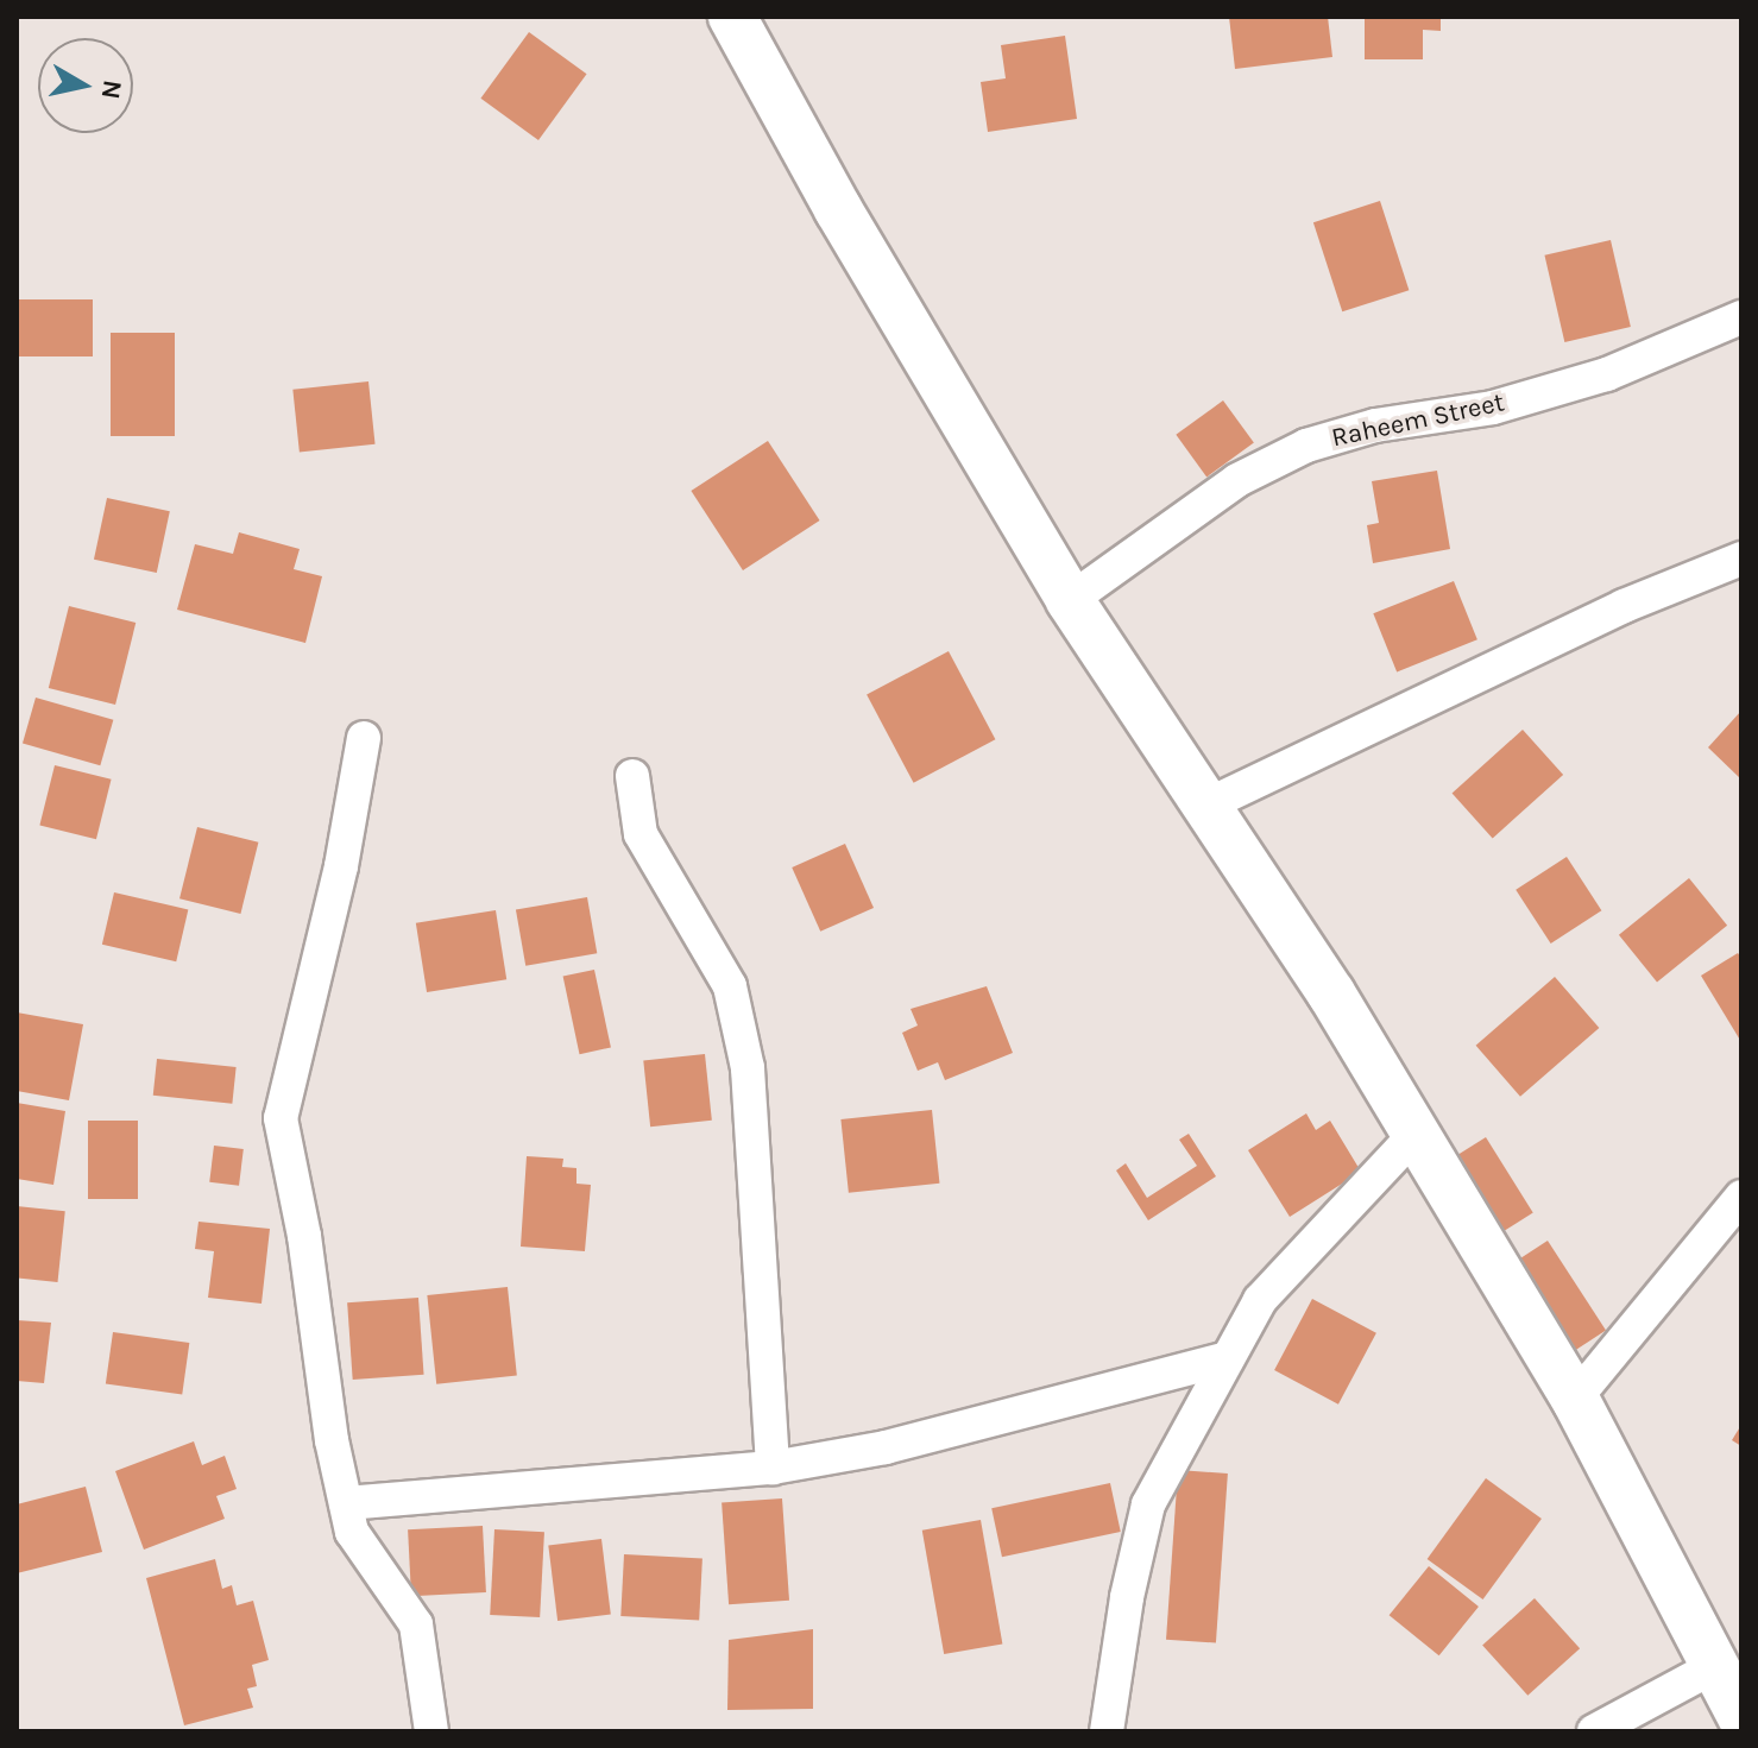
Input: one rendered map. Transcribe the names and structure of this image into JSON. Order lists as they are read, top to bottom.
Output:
{
  "streets": {
    "street": ["Raheem Street"]
  },
  "north": "right"
}
